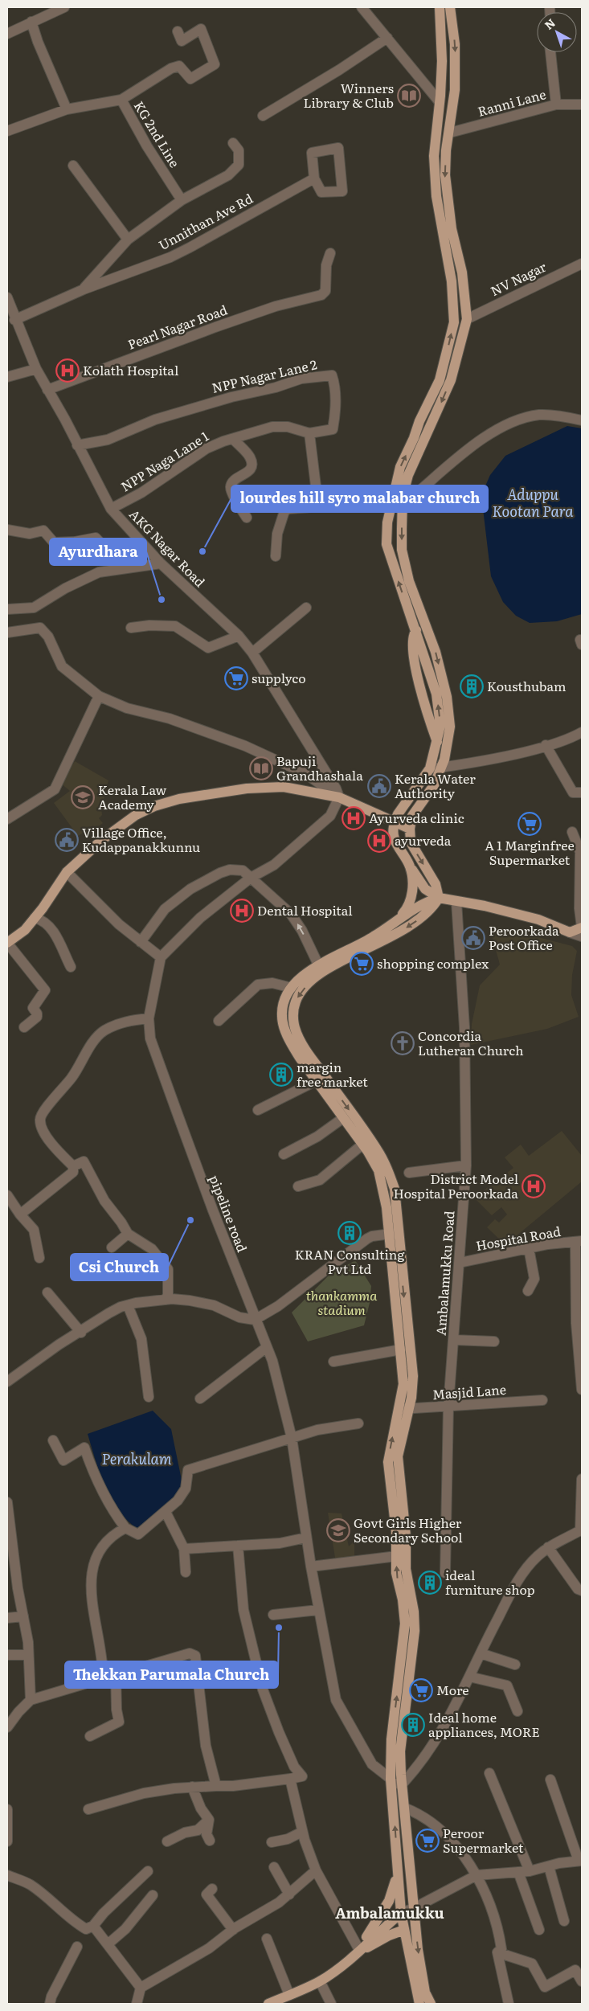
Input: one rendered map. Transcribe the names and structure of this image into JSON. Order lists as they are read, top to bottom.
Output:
{
  "streets": {
    "street": [
      "Ranni Lane",
      "KG 2nd Line",
      "Unnithan Ave Rd",
      "NV Nagar",
      "Pearl Nagar Road",
      "NPP Nagar Lane 2",
      "NPP Naga Lane 1",
      "AKG Nagar Road",
      "pipeline road",
      "Hospital Road",
      "Ambalamukku Road",
      "Masjid Lane"
    ]
  },
  "crossings": [
    ["Unnithan Ave Rd", "AKG Nagar Road"],
    ["Pearl Nagar Road", "AKG Nagar Road"],
    ["NPP Nagar Lane 2", "NPP Naga Lane 1"],
    ["NPP Nagar Lane 2", "AKG Nagar Road"],
    ["NPP Naga Lane 1", "AKG Nagar Road"],
    ["Hospital Road", "Ambalamukku Road"],
    ["Ambalamukku Road", "Masjid Lane"]
  ],
  "districts": ["Ambalamukku"],
  "water": ["Aduppu Kootan Para", "Perakulam"],
  "parks": ["thankamma stadium"],
  "places": {
    "library": ["Winners Library & Club", "Bapuji Grandhashala"],
    "hospital": [
      "Kolath Hospital",
      "Ayurveda clinic",
      "ayurveda",
      "Dental Hospital",
      "District Model Hospital Peroorkada"
    ],
    "other": [
      "lourdes hill syro malabar church",
      "Ayurdhara",
      "Csi Church",
      "Thekkan Parumala Church"
    ],
    "supermarket": [
      "supplyco",
      "A 1 Marginfree Supermarket",
      "shopping complex",
      "More",
      "Peroor Supermarket"
    ],
    "building": [
      "Kousthubam",
      "margin free market",
      "KRAN Consulting Pvt Ltd",
      "ideal furniture shop",
      "Ideal home appliances, MORE"
    ],
    "public building": ["Kerala Water Authority", "Village Office, Kudappanakkunnu", "Peroorkada Post Office"],
    "school or university": ["Kerala Law Academy", "Govt Girls Higher Secondary School"],
    "church": ["Concordia Lutheran Church"]
  },
  "north": "top left"
}
